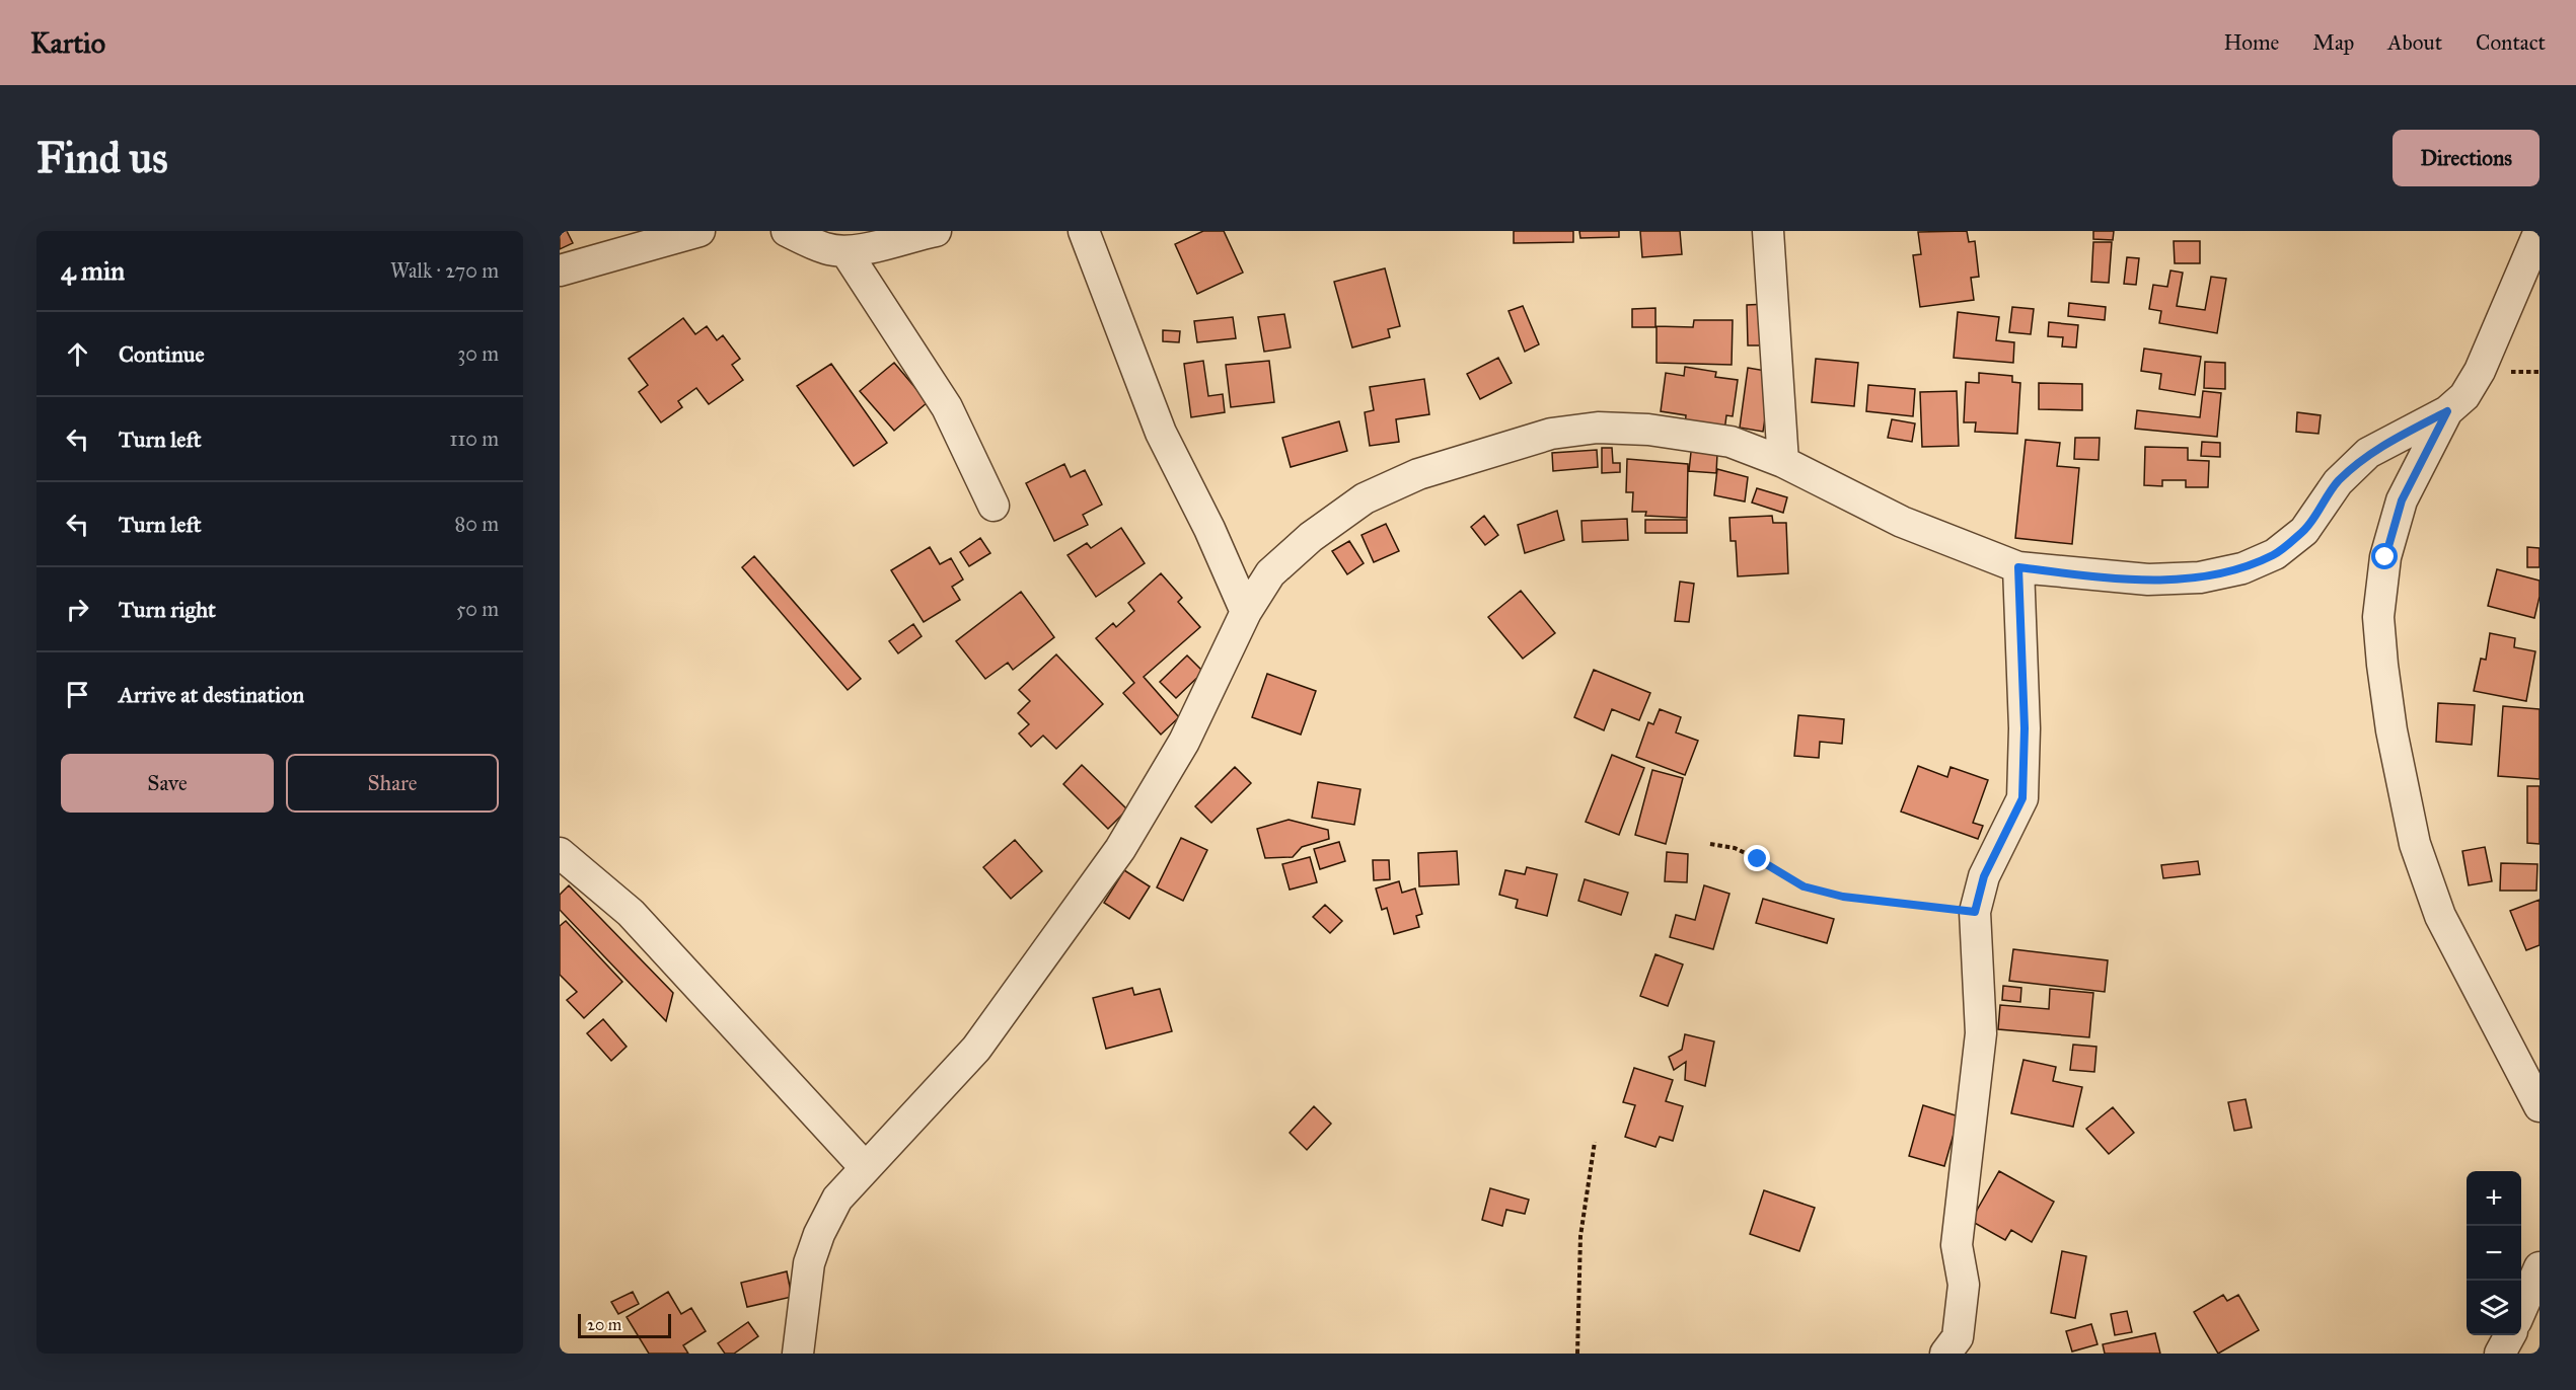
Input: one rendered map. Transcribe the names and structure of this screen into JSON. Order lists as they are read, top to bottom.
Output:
{
  "scale_bar": "20 m",
  "page": {
    "header": "Kartio",
    "nav": [
      "Home",
      "Map",
      "About",
      "Contact"
    ],
    "buttons": [
      "Directions",
      ["Save", "Share"]
    ],
    "title": "Find us",
    "heading": ["4 min", "Walk · 270 m"],
    "list": [
      ["Continue", "30 m"],
      ["Turn left", "110 m"],
      ["Turn left", "80 m"],
      ["Turn right", "50 m"],
      "Arrive at destination"
    ],
    "map_buttons": ["+", "−"],
    "scale": "20 m"
  }
}
